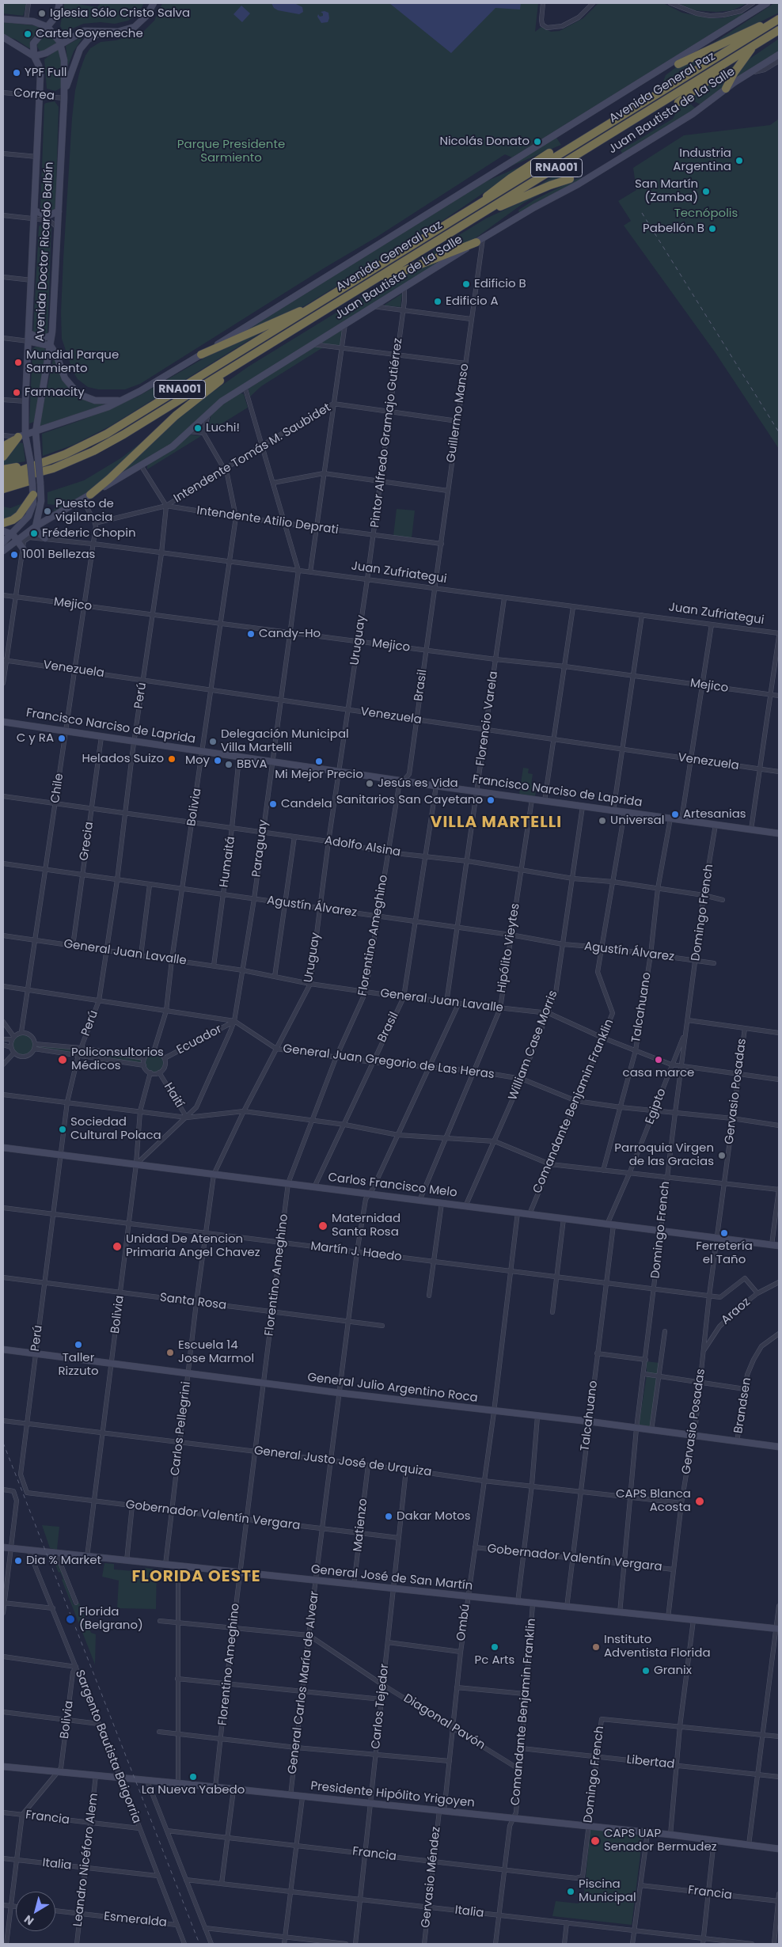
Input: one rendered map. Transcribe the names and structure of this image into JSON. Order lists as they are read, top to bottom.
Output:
{
  "streets": {
    "highway": ["Avenida General Paz", "RNA001"],
    "street": [
      "Correa",
      "Juan Bautista de La Salle",
      "Avenida Doctor Ricardo Balbín",
      "Guillermo Manso",
      "Pintor Alfredo Gramajo Gutiérrez",
      "Intendente Tomás M. Saubidet",
      "Intendente Atilio Deprati",
      "Juan Zufriategui",
      "Mejico",
      "Uruguay",
      "Venezuela",
      "Brasil",
      "Perú",
      "Florencio Varela",
      "Francisco Narciso de Laprida",
      "Chile",
      "Bolivia",
      "Grecia",
      "Adolfo Alsina",
      "Paraguay",
      "Humaitá",
      "Agustín Álvarez",
      "Domingo French",
      "Florentino Ameghino",
      "Hipólito Vieytes",
      "General Juan Lavalle",
      "Talcahuano",
      "Ecuador",
      "William Case Morris",
      "General Juan Gregorio de Las Heras",
      "Gervasio Posadas",
      "Haití",
      "Comandante Benjamin Franklin",
      "Egipto",
      "Carlos Francisco Melo",
      "Martín J. Haedo",
      "Santa Rosa",
      "Araoz",
      "General Julio Argentino Roca",
      "Brandsen",
      "Carlos Pellegrini",
      "General Justo José de Urquiza",
      "Gobernador Valentín Vergara",
      "Matienzo",
      "General José de San Martín",
      "Ombú",
      "General Carlos María de Alvear",
      "Carlos Tejedor",
      "Diagonal Pavón",
      "Sargento Bautista Baigorria",
      "Libertad",
      "Presidente Hipólito Yrigoyen",
      "Francia",
      "Leandro Nicéforo Alem",
      "Italia",
      "Gervasio Méndez",
      "Esmeralda"
    ]
  },
  "crossings": [
    ["Avenida General Paz", "Avenida Doctor Ricardo Balbín"],
    ["Correa", "Avenida Doctor Ricardo Balbín"],
    ["Juan Bautista de La Salle", "Avenida Doctor Ricardo Balbín"],
    ["Juan Bautista de La Salle", "Guillermo Manso"],
    ["Juan Bautista de La Salle", "Pintor Alfredo Gramajo Gutiérrez"],
    ["Guillermo Manso", "Intendente Tomás M. Saubidet"],
    ["Guillermo Manso", "Intendente Atilio Deprati"],
    ["Guillermo Manso", "Juan Zufriategui"],
    ["Guillermo Manso", "Brasil"],
    ["Pintor Alfredo Gramajo Gutiérrez", "Intendente Tomás M. Saubidet"],
    ["Pintor Alfredo Gramajo Gutiérrez", "Intendente Atilio Deprati"],
    ["Pintor Alfredo Gramajo Gutiérrez", "Juan Zufriategui"],
    ["Pintor Alfredo Gramajo Gutiérrez", "Uruguay"],
    ["Intendente Tomás M. Saubidet", "Intendente Atilio Deprati"],
    ["Intendente Tomás M. Saubidet", "Perú"],
    ["Intendente Tomás M. Saubidet", "Bolivia"],
    ["Intendente Atilio Deprati", "Perú"],
    ["Intendente Atilio Deprati", "Chile"],
    ["Intendente Atilio Deprati", "Bolivia"],
    ["Juan Zufriategui", "Uruguay"],
    ["Juan Zufriategui", "Brasil"],
    ["Juan Zufriategui", "Perú"],
    ["Juan Zufriategui", "Florencio Varela"],
    ["Juan Zufriategui", "Chile"],
    ["Juan Zufriategui", "Bolivia"],
    ["Juan Zufriategui", "Paraguay"],
    ["Mejico", "Uruguay"],
    ["Mejico", "Brasil"],
    ["Mejico", "Perú"],
    ["Mejico", "Florencio Varela"],
    ["Mejico", "Chile"],
    ["Mejico", "Bolivia"],
    ["Mejico", "Paraguay"],
    ["Uruguay", "Venezuela"],
    ["Uruguay", "Francisco Narciso de Laprida"],
    ["Uruguay", "Adolfo Alsina"],
    ["Uruguay", "Agustín Álvarez"],
    ["Uruguay", "General Juan Lavalle"],
    ["Uruguay", "General Juan Gregorio de Las Heras"],
    ["Uruguay", "Carlos Francisco Melo"],
    ["Uruguay", "Carlos Pellegrini"],
    ["Venezuela", "Brasil"],
    ["Venezuela", "Perú"],
    ["Venezuela", "Florencio Varela"],
    ["Venezuela", "Chile"],
    ["Venezuela", "Bolivia"],
    ["Venezuela", "Paraguay"],
    ["Brasil", "Francisco Narciso de Laprida"],
    ["Brasil", "Adolfo Alsina"],
    ["Brasil", "Agustín Álvarez"],
    ["Brasil", "Florentino Ameghino"],
    ["Brasil", "General Juan Lavalle"],
    ["Brasil", "General Juan Gregorio de Las Heras"],
    ["Brasil", "Carlos Francisco Melo"],
    ["Perú", "Francisco Narciso de Laprida"],
    ["Perú", "Adolfo Alsina"],
    ["Perú", "Agustín Álvarez"],
    ["Perú", "General Juan Lavalle"],
    ["Perú", "General Juan Gregorio de Las Heras"],
    ["Perú", "Carlos Francisco Melo"],
    ["Perú", "Martín J. Haedo"],
    ["Perú", "Santa Rosa"],
    ["Perú", "General Julio Argentino Roca"],
    ["Perú", "General Justo José de Urquiza"],
    ["Perú", "Gobernador Valentín Vergara"],
    ["Florencio Varela", "Francisco Narciso de Laprida"],
    ["Florencio Varela", "Adolfo Alsina"],
    ["Florencio Varela", "Agustín Álvarez"],
    ["Florencio Varela", "General Juan Lavalle"],
    ["Francisco Narciso de Laprida", "Chile"],
    ["Francisco Narciso de Laprida", "Bolivia"],
    ["Francisco Narciso de Laprida", "Grecia"],
    ["Francisco Narciso de Laprida", "Paraguay"],
    ["Francisco Narciso de Laprida", "Humaitá"],
    ["Francisco Narciso de Laprida", "Domingo French"],
    ["Francisco Narciso de Laprida", "Florentino Ameghino"],
    ["Francisco Narciso de Laprida", "Hipólito Vieytes"],
    ["Francisco Narciso de Laprida", "Talcahuano"],
    ["Francisco Narciso de Laprida", "William Case Morris"],
    ["Francisco Narciso de Laprida", "Comandante Benjamin Franklin"],
    ["Chile", "Adolfo Alsina"],
    ["Chile", "Agustín Álvarez"],
    ["Chile", "General Juan Lavalle"],
    ["Chile", "General Juan Gregorio de Las Heras"],
    ["Bolivia", "Adolfo Alsina"],
    ["Bolivia", "Paraguay"],
    ["Bolivia", "Agustín Álvarez"],
    ["Bolivia", "General Juan Lavalle"],
    ["Bolivia", "Ecuador"],
    ["Bolivia", "General Juan Gregorio de Las Heras"],
    ["Bolivia", "Haití"],
    ["Bolivia", "Carlos Francisco Melo"],
    ["Bolivia", "Martín J. Haedo"],
    ["Bolivia", "Santa Rosa"],
    ["Bolivia", "General Julio Argentino Roca"],
    ["Bolivia", "General Justo José de Urquiza"],
    ["Bolivia", "Gobernador Valentín Vergara"],
    ["Bolivia", "General José de San Martín"],
    ["Bolivia", "Sargento Bautista Baigorria"],
    ["Bolivia", "Presidente Hipólito Yrigoyen"],
    ["Grecia", "Adolfo Alsina"],
    ["Grecia", "Agustín Álvarez"],
    ["Grecia", "General Juan Lavalle"],
    ["Adolfo Alsina", "Paraguay"],
    ["Adolfo Alsina", "Humaitá"],
    ["Adolfo Alsina", "Domingo French"],
    ["Adolfo Alsina", "Florentino Ameghino"],
    ["Adolfo Alsina", "Hipólito Vieytes"],
    ["Adolfo Alsina", "Talcahuano"],
    ["Adolfo Alsina", "William Case Morris"],
    ["Adolfo Alsina", "Comandante Benjamin Franklin"],
    ["Paraguay", "Agustín Álvarez"],
    ["Paraguay", "General Juan Lavalle"],
    ["Paraguay", "Ecuador"],
    ["Paraguay", "General Juan Gregorio de Las Heras"],
    ["Paraguay", "Haití"],
    ["Paraguay", "Carlos Francisco Melo"],
    ["Humaitá", "Agustín Álvarez"],
    ["Humaitá", "General Juan Lavalle"],
    ["Agustín Álvarez", "Domingo French"],
    ["Agustín Álvarez", "Florentino Ameghino"],
    ["Agustín Álvarez", "Hipólito Vieytes"],
    ["Agustín Álvarez", "Talcahuano"],
    ["Agustín Álvarez", "William Case Morris"],
    ["Agustín Álvarez", "Comandante Benjamin Franklin"],
    ["Domingo French", "General Juan Lavalle"],
    ["Domingo French", "General Juan Gregorio de Las Heras"],
    ["Domingo French", "Egipto"],
    ["Domingo French", "Carlos Francisco Melo"],
    ["Domingo French", "Martín J. Haedo"],
    ["Domingo French", "General Julio Argentino Roca"],
    ["Domingo French", "General Justo José de Urquiza"],
    ["Domingo French", "Gobernador Valentín Vergara"],
    ["Domingo French", "General José de San Martín"],
    ["Domingo French", "Libertad"],
    ["Domingo French", "Presidente Hipólito Yrigoyen"],
    ["Domingo French", "Francia"],
    ["Florentino Ameghino", "General Juan Lavalle"],
    ["Florentino Ameghino", "General Juan Gregorio de Las Heras"],
    ["Florentino Ameghino", "Carlos Francisco Melo"],
    ["Florentino Ameghino", "Martín J. Haedo"],
    ["Florentino Ameghino", "Santa Rosa"],
    ["Florentino Ameghino", "General Julio Argentino Roca"],
    ["Florentino Ameghino", "General Justo José de Urquiza"],
    ["Florentino Ameghino", "Gobernador Valentín Vergara"],
    ["Florentino Ameghino", "General José de San Martín"],
    ["Florentino Ameghino", "Presidente Hipólito Yrigoyen"],
    ["Hipólito Vieytes", "General Juan Lavalle"],
    ["Hipólito Vieytes", "General Juan Gregorio de Las Heras"],
    ["Hipólito Vieytes", "Carlos Francisco Melo"],
    ["General Juan Lavalle", "Talcahuano"],
    ["General Juan Lavalle", "William Case Morris"],
    ["General Juan Lavalle", "Gervasio Posadas"],
    ["General Juan Lavalle", "Comandante Benjamin Franklin"],
    ["General Juan Lavalle", "Egipto"],
    ["Talcahuano", "General Juan Gregorio de Las Heras"],
    ["Talcahuano", "Egipto"],
    ["Talcahuano", "Carlos Francisco Melo"],
    ["Talcahuano", "Martín J. Haedo"],
    ["Talcahuano", "General Julio Argentino Roca"],
    ["Talcahuano", "General Justo José de Urquiza"],
    ["Talcahuano", "Gobernador Valentín Vergara"],
    ["Talcahuano", "General José de San Martín"],
    ["Ecuador", "General Juan Gregorio de Las Heras"],
    ["Ecuador", "Haití"],
    ["William Case Morris", "General Juan Gregorio de Las Heras"],
    ["William Case Morris", "Carlos Francisco Melo"],
    ["General Juan Gregorio de Las Heras", "Gervasio Posadas"],
    ["General Juan Gregorio de Las Heras", "Comandante Benjamin Franklin"],
    ["General Juan Gregorio de Las Heras", "Egipto"],
    ["Gervasio Posadas", "Carlos Francisco Melo"],
    ["Gervasio Posadas", "Martín J. Haedo"],
    ["Gervasio Posadas", "Araoz"],
    ["Gervasio Posadas", "General Julio Argentino Roca"],
    ["Gervasio Posadas", "General Justo José de Urquiza"],
    ["Gervasio Posadas", "Gobernador Valentín Vergara"],
    ["Gervasio Posadas", "General José de San Martín"],
    ["Comandante Benjamin Franklin", "Carlos Francisco Melo"],
    ["Comandante Benjamin Franklin", "General Julio Argentino Roca"],
    ["Comandante Benjamin Franklin", "General Justo José de Urquiza"],
    ["Comandante Benjamin Franklin", "Gobernador Valentín Vergara"],
    ["Comandante Benjamin Franklin", "General José de San Martín"],
    ["Comandante Benjamin Franklin", "Diagonal Pavón"],
    ["Comandante Benjamin Franklin", "Libertad"],
    ["Comandante Benjamin Franklin", "Presidente Hipólito Yrigoyen"],
    ["Comandante Benjamin Franklin", "Francia"],
    ["Comandante Benjamin Franklin", "Italia"],
    ["Egipto", "Carlos Francisco Melo"],
    ["Carlos Francisco Melo", "Carlos Pellegrini"],
    ["Carlos Francisco Melo", "General Carlos María de Alvear"],
    ["Martín J. Haedo", "Carlos Pellegrini"],
    ["Martín J. Haedo", "General Carlos María de Alvear"],
    ["Santa Rosa", "Carlos Pellegrini"],
    ["Santa Rosa", "General Carlos María de Alvear"],
    ["General Julio Argentino Roca", "Brandsen"],
    ["General Julio Argentino Roca", "Carlos Pellegrini"],
    ["General Julio Argentino Roca", "Ombú"],
    ["General Julio Argentino Roca", "General Carlos María de Alvear"],
    ["Carlos Pellegrini", "General Justo José de Urquiza"],
    ["Carlos Pellegrini", "Gobernador Valentín Vergara"],
    ["Carlos Pellegrini", "General José de San Martín"],
    ["General Justo José de Urquiza", "Matienzo"],
    ["General Justo José de Urquiza", "Ombú"],
    ["General Justo José de Urquiza", "General Carlos María de Alvear"],
    ["General Justo José de Urquiza", "Carlos Tejedor"],
    ["Gobernador Valentín Vergara", "Matienzo"],
    ["Gobernador Valentín Vergara", "Ombú"],
    ["Gobernador Valentín Vergara", "General Carlos María de Alvear"],
    ["Gobernador Valentín Vergara", "Carlos Tejedor"],
    ["Matienzo", "General José de San Martín"],
    ["General José de San Martín", "Ombú"],
    ["General José de San Martín", "General Carlos María de Alvear"],
    ["General José de San Martín", "Carlos Tejedor"],
    ["General José de San Martín", "Sargento Bautista Baigorria"],
    ["Ombú", "Diagonal Pavón"],
    ["Ombú", "Presidente Hipólito Yrigoyen"],
    ["Ombú", "Gervasio Méndez"],
    ["General Carlos María de Alvear", "Diagonal Pavón"],
    ["General Carlos María de Alvear", "Presidente Hipólito Yrigoyen"],
    ["Carlos Tejedor", "Diagonal Pavón"],
    ["Carlos Tejedor", "Presidente Hipólito Yrigoyen"],
    ["Carlos Tejedor", "Francia"],
    ["Carlos Tejedor", "Italia"],
    ["Sargento Bautista Baigorria", "Presidente Hipólito Yrigoyen"],
    ["Sargento Bautista Baigorria", "Francia"],
    ["Sargento Bautista Baigorria", "Italia"],
    ["Sargento Bautista Baigorria", "Esmeralda"],
    ["Presidente Hipólito Yrigoyen", "Leandro Nicéforo Alem"],
    ["Presidente Hipólito Yrigoyen", "Gervasio Méndez"],
    ["Francia", "Leandro Nicéforo Alem"],
    ["Francia", "Gervasio Méndez"],
    ["Leandro Nicéforo Alem", "Italia"],
    ["Leandro Nicéforo Alem", "Esmeralda"],
    ["Italia", "Gervasio Méndez"]
  ],
  "districts": ["VILLA MARTELLI", "FLORIDA OESTE"],
  "parks": ["Parque Presidente Sarmiento", "Tecnópolis"],
  "places": [
    "Iglesia Sólo Cristo Salva",
    "Cartel Goyeneche",
    "YPF Full",
    "Nicolás Donato",
    "Industria Argentina",
    "San Martín (Zamba)",
    "Pabellón B",
    "Edificio B",
    "Edificio A",
    "Mundial Parque Sarmiento",
    "Farmacity",
    "Luchi!",
    "Puesto de vigilancia",
    "Fréderic Chopin",
    "1001 Bellezas",
    "Candy-Ho",
    "C y RA",
    "Delegación Municipal Villa Martelli",
    "Helados Suizo",
    "Moy",
    "Mi Mejor Precio",
    "BBVA",
    "Jesús es Vida",
    "Sanitarios San Cayetano",
    "Candela",
    "Artesanias",
    "Universal",
    "Policonsultorios Médicos",
    "casa marce",
    "Sociedad Cultural Polaca",
    "Parroquia Virgen de las Gracias",
    "Maternidad Santa Rosa",
    "Ferretería el Taño",
    "Unidad De Atencion Primaria Angel Chavez",
    "Taller Rizzuto",
    "Escuela 14 Jose Marmol",
    "CAPS Blanca Acosta",
    "Dakar Motos",
    "Dia % Market",
    "Florida (Belgrano)",
    "Pc Arts",
    "Instituto Adventista Florida",
    "Granix",
    "La Nueva Yabedo",
    "CAPS UAP Senador Bermudez",
    "Piscina Municipal"
  ],
  "north": "bottom left"
}
